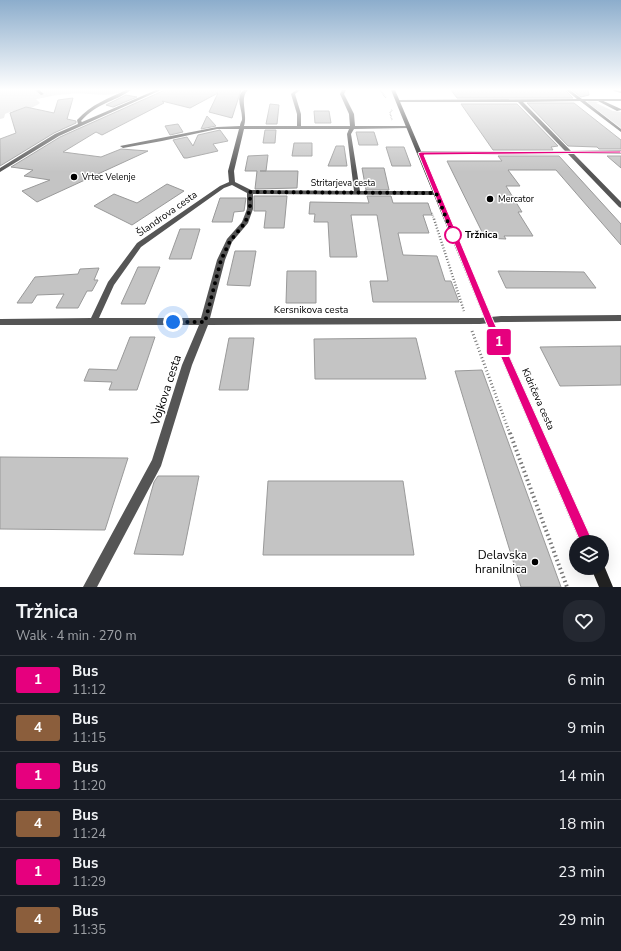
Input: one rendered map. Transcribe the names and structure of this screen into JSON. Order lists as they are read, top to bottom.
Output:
{
  "streets": {
    "main road": ["Kidričeva cesta"],
    "street": [
      "Stritarjeva cesta",
      "Šlandrova cesta",
      "Kersnikova cesta",
      "Vojkova cesta"
    ]
  },
  "crossings": [
    ["Stritarjeva cesta", "Vojkova cesta"],
    ["Stritarjeva cesta", "Kidričeva cesta"],
    ["Šlandrova cesta", "Kersnikova cesta"],
    ["Kersnikova cesta", "Vojkova cesta"],
    ["Kersnikova cesta", "Kidričeva cesta"]
  ],
  "places": [
    "Vrtec Velenje",
    "Mercator",
    "Tržnica",
    "Delavska hranilnica"
  ],
  "lines": ["bus line 1"],
  "page": {
    "on_map": "1",
    "heading": ["Tržnica", "Walk · 4 min · 270 m"],
    "list": [
      {
        "mark": "1",
        "name": "Bus",
        "note": "11:12",
        "value": "6 min"
      },
      {
        "mark": "4",
        "name": "Bus",
        "note": "11:15",
        "value": "9 min"
      },
      {
        "mark": "1",
        "name": "Bus",
        "note": "11:20",
        "value": "14 min"
      },
      {
        "mark": "4",
        "name": "Bus",
        "note": "11:24",
        "value": "18 min"
      },
      {
        "mark": "1",
        "name": "Bus",
        "note": "11:29",
        "value": "23 min"
      },
      {
        "mark": "4",
        "name": "Bus",
        "note": "11:35",
        "value": "29 min"
      }
    ]
  }
}
